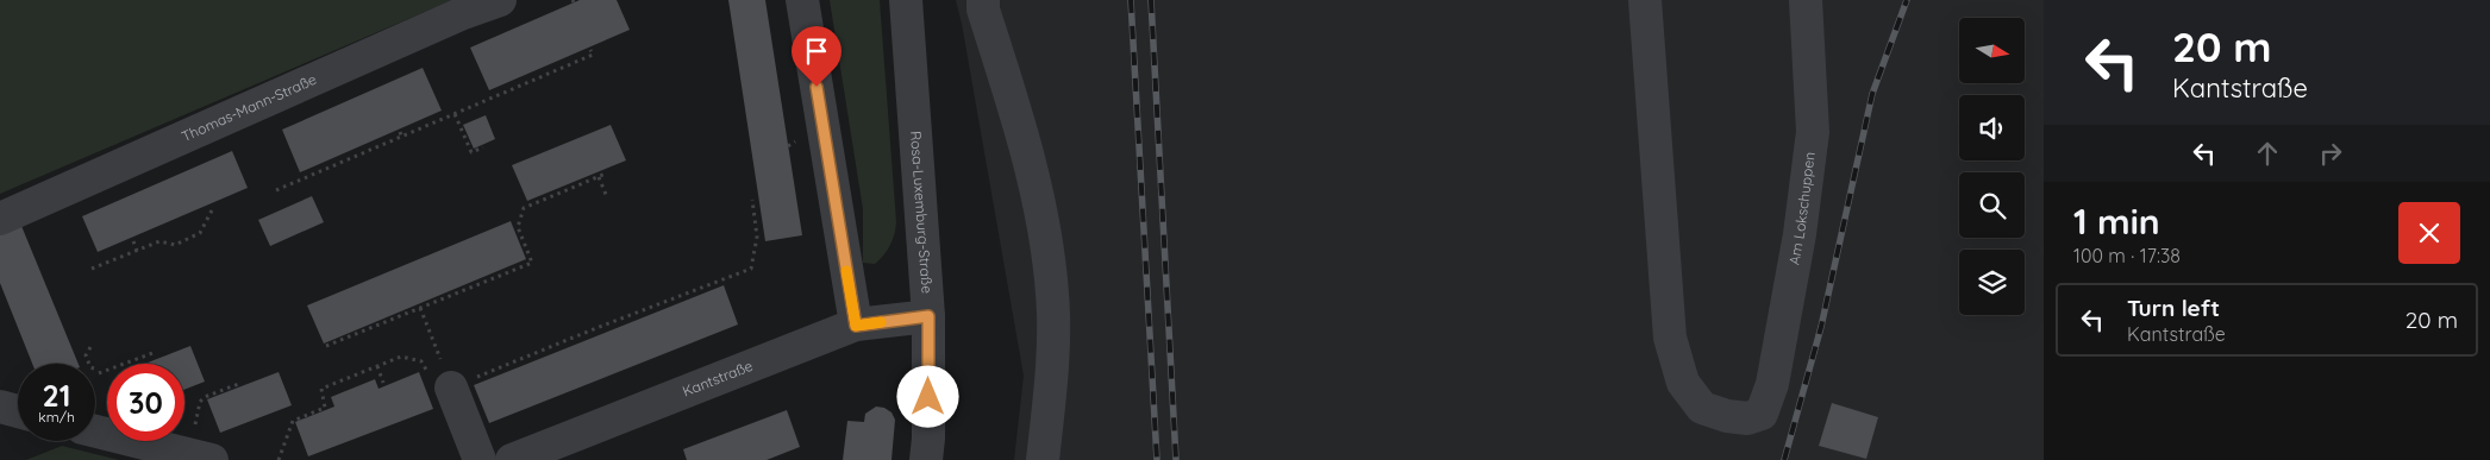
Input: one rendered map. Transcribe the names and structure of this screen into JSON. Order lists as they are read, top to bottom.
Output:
{
  "streets": {
    "street": [
      "Thomas-Mann-Straße",
      "Am Lokschuppen",
      "Rosa-Luxemburg-Straße",
      "Kantstraße"
    ]
  },
  "crossings": [
    ["Rosa-Luxemburg-Straße", "Kantstraße"]
  ],
  "north": "right",
  "page": {
    "turn": ["20 m", "Kantstraße"],
    "heading": ["1 min", "100 m · 17:38"],
    "list": [
      {
        "name": "Turn left",
        "note": "Kantstraße",
        "value": "20 m"
      }
    ],
    "speed": "21 km/h",
    "limit": "30"
  }
}
